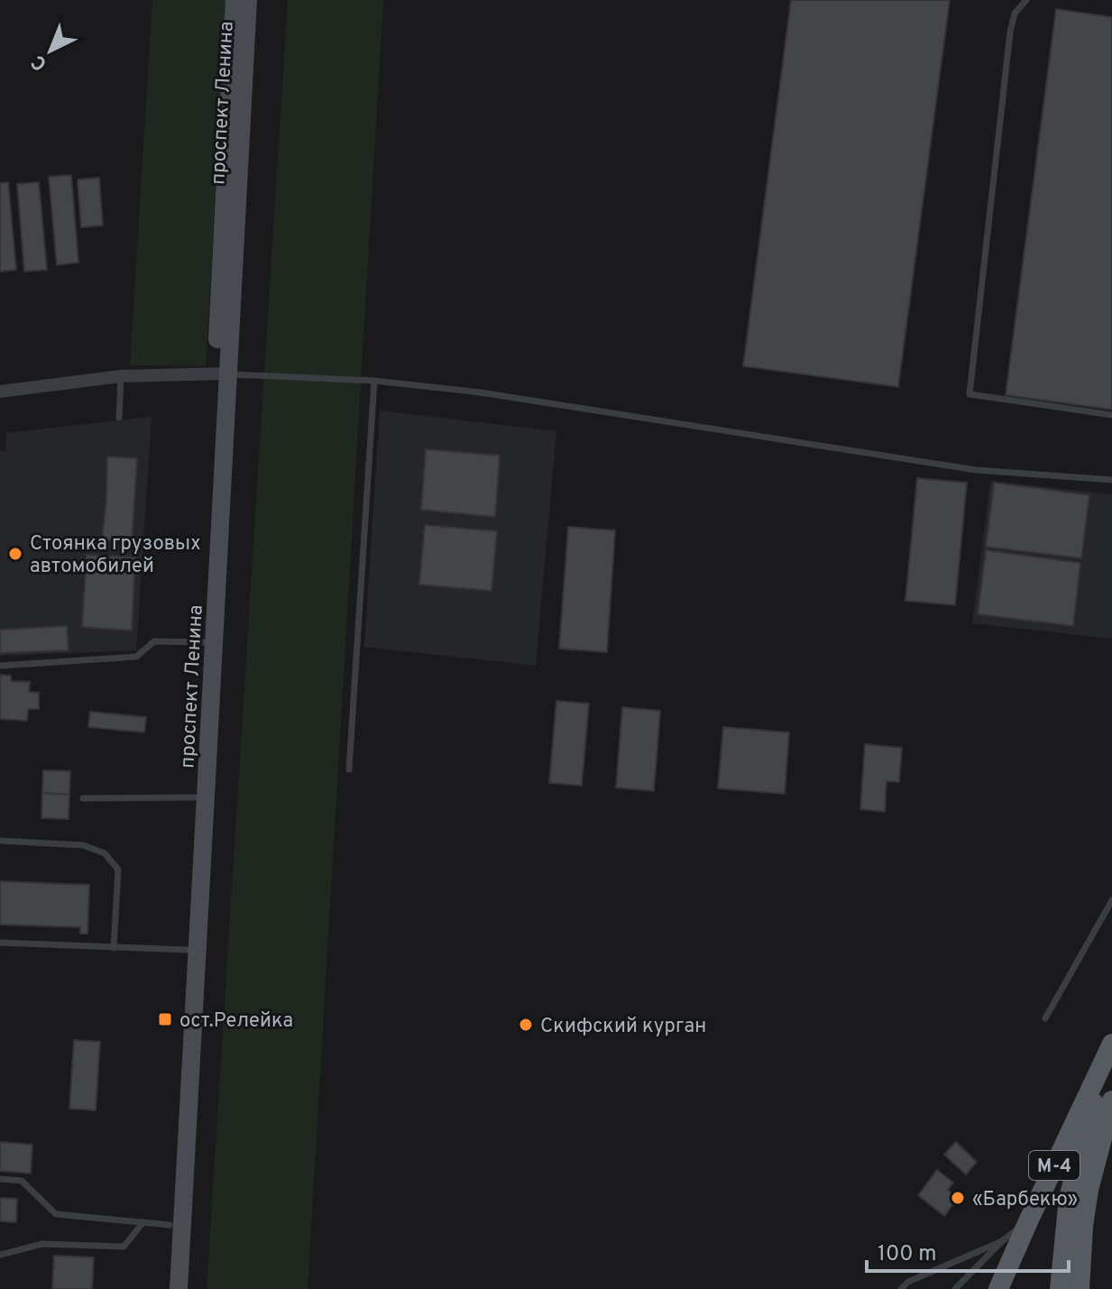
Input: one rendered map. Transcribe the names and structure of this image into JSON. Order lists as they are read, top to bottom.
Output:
{
  "streets": {
    "main road": ["проспект Ленина", "М-4"]
  },
  "places": {
    "other": ["Стоянка грузовых автомобилей", "Скифский курган", "«Барбекю»"],
    "transit": ["ост.Релейка"]
  },
  "scale_bar": "100 m",
  "north": "bottom left"
}
